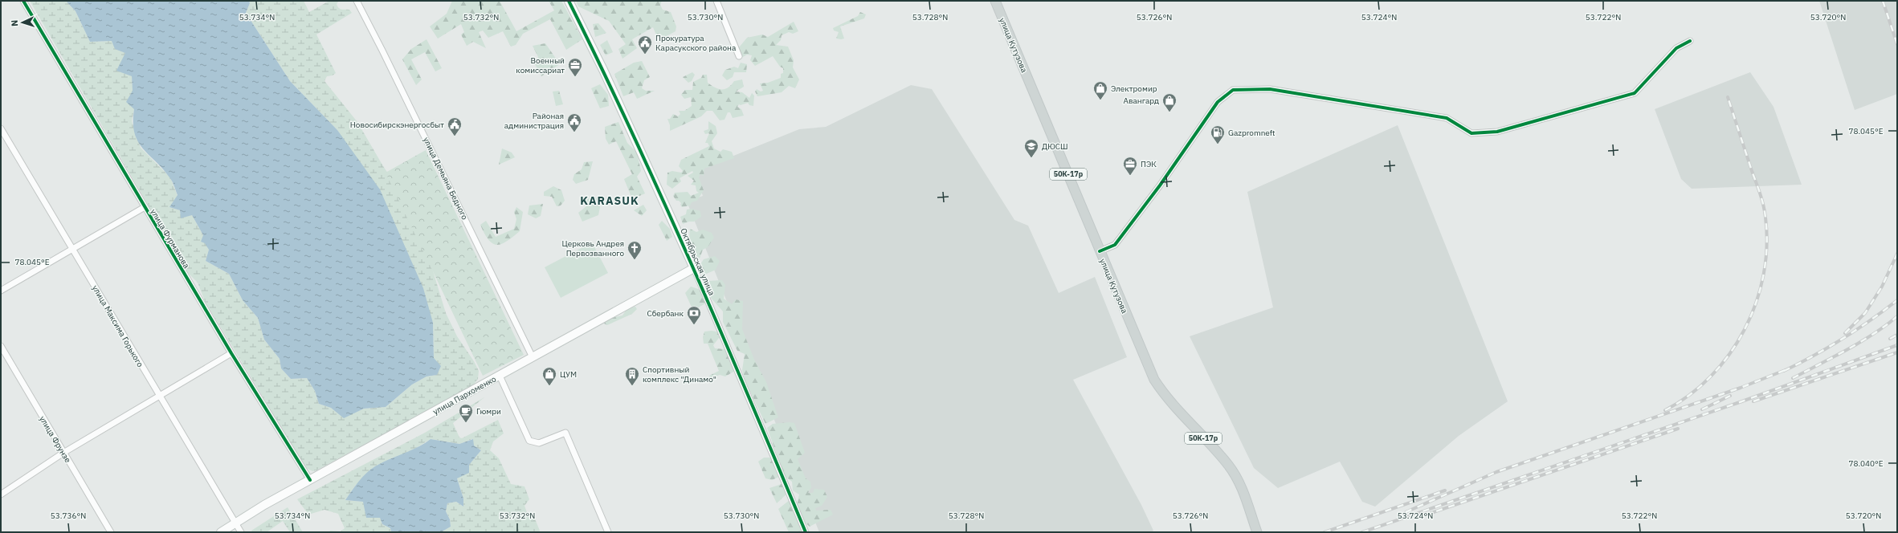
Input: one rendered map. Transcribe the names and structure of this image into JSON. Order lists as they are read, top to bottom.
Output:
{
  "streets": {
    "main road": ["улица Кутузова", "50К-17р"],
    "street": [
      "улица Демьяна Бедного",
      "улица Фурманова",
      "Октябрьская улица",
      "улица Максима Горького",
      "улица Пархоменко",
      "улица Фрунзе"
    ]
  },
  "crossings": [
    ["улица Демьяна Бедного", "улица Пархоменко"],
    ["улица Фурманова", "улица Пархоменко"],
    ["Октябрьская улица", "улица Пархоменко"],
    ["улица Максима Горького", "улица Пархоменко"]
  ],
  "districts": ["KARASUK"],
  "places": {
    "public building": ["Прокуратура Карасукского района", "Районая администрация", "Новосибирскэнергосбыт"],
    "office": ["Военный комиссариат", "ПЭК"],
    "shop": ["Электромир", "Авангард", "ЦУМ"],
    "fuel station": ["Gazpromneft"],
    "school or university": ["ДЮСШ"],
    "church": ["Церковь Андрея Первозванного"],
    "bank": ["Сбербанк"],
    "building": ["Спортивный комплекс \"Динамо\""],
    "cafe": ["Гюмри"]
  },
  "north": "left",
  "coordinates": [
    "53.734°N",
    "53.732°N",
    "53.730°N",
    "53.728°N",
    "53.726°N",
    "53.724°N",
    "53.722°N",
    "53.720°N",
    "78.045°E",
    "78.040°E",
    "53.736°N"
  ]
}
